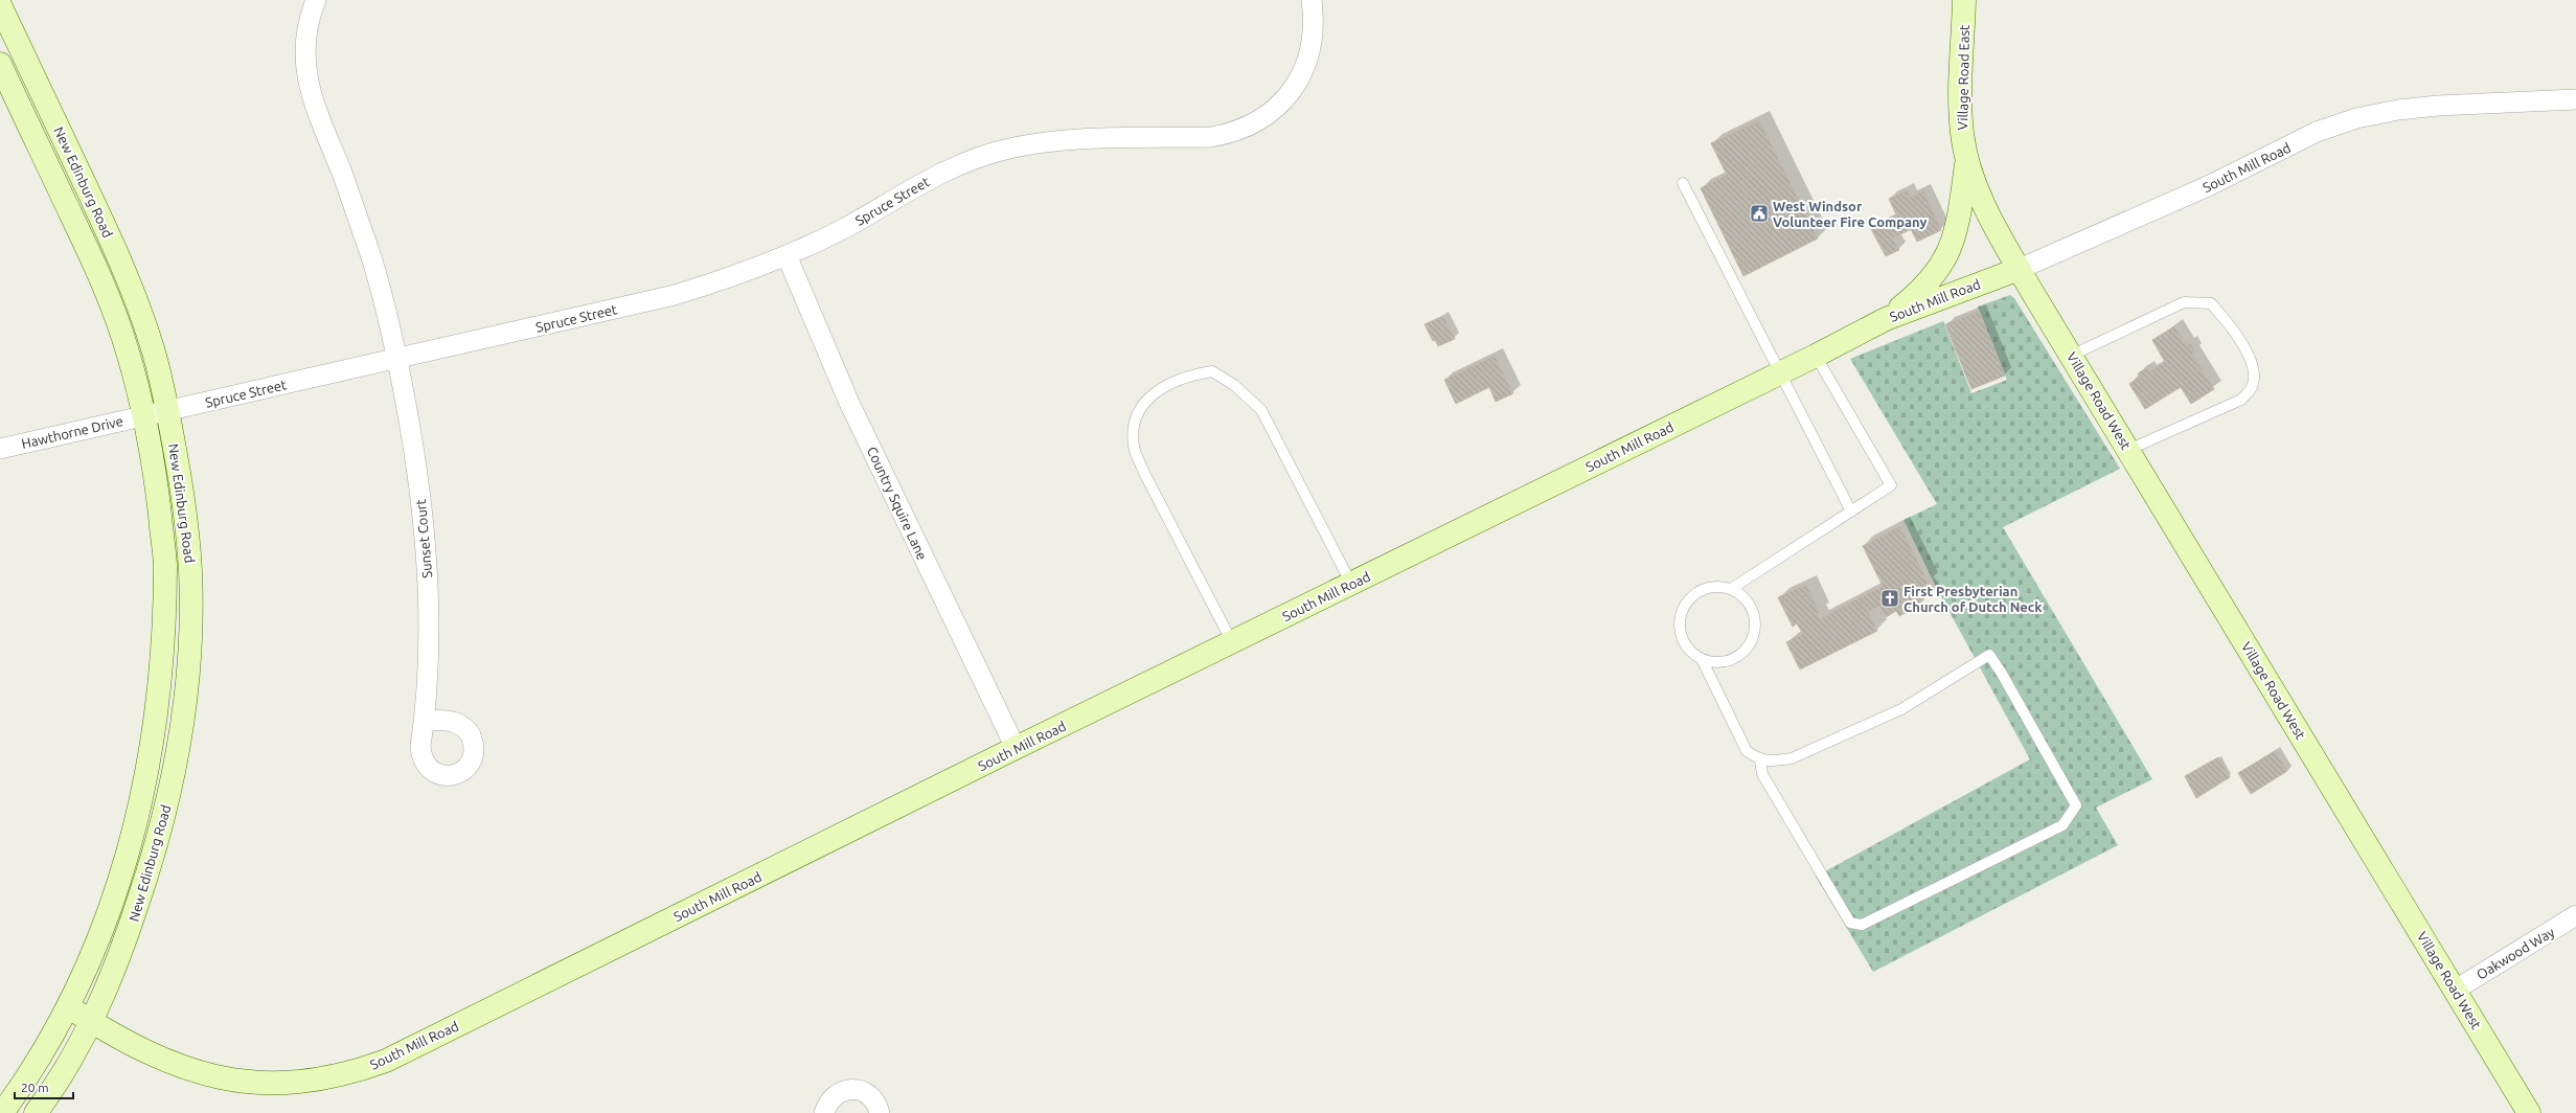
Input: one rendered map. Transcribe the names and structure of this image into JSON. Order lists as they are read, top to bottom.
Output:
{
  "streets": {
    "street": [
      "Village Road East",
      "South Mill Road",
      "New Edinburg Road",
      "Spruce Street",
      "Village Road West",
      "Hawthorne Drive",
      "Country Squire Lane",
      "Sunset Court",
      "Oakwood Way"
    ]
  },
  "crossings": [
    ["Village Road East", "South Mill Road"],
    ["Village Road East", "Village Road West"],
    ["South Mill Road", "New Edinburg Road"],
    ["South Mill Road", "Village Road West"],
    ["South Mill Road", "Country Squire Lane"],
    ["New Edinburg Road", "Spruce Street"],
    ["New Edinburg Road", "Hawthorne Drive"],
    ["Spruce Street", "Hawthorne Drive"],
    ["Spruce Street", "Country Squire Lane"],
    ["Spruce Street", "Sunset Court"],
    ["Village Road West", "Oakwood Way"]
  ],
  "places": {
    "public building": ["West Windsor Volunteer Fire Company"],
    "church": ["First Presbyterian Church of Dutch Neck"]
  },
  "scale_bar": "20 m"
}
